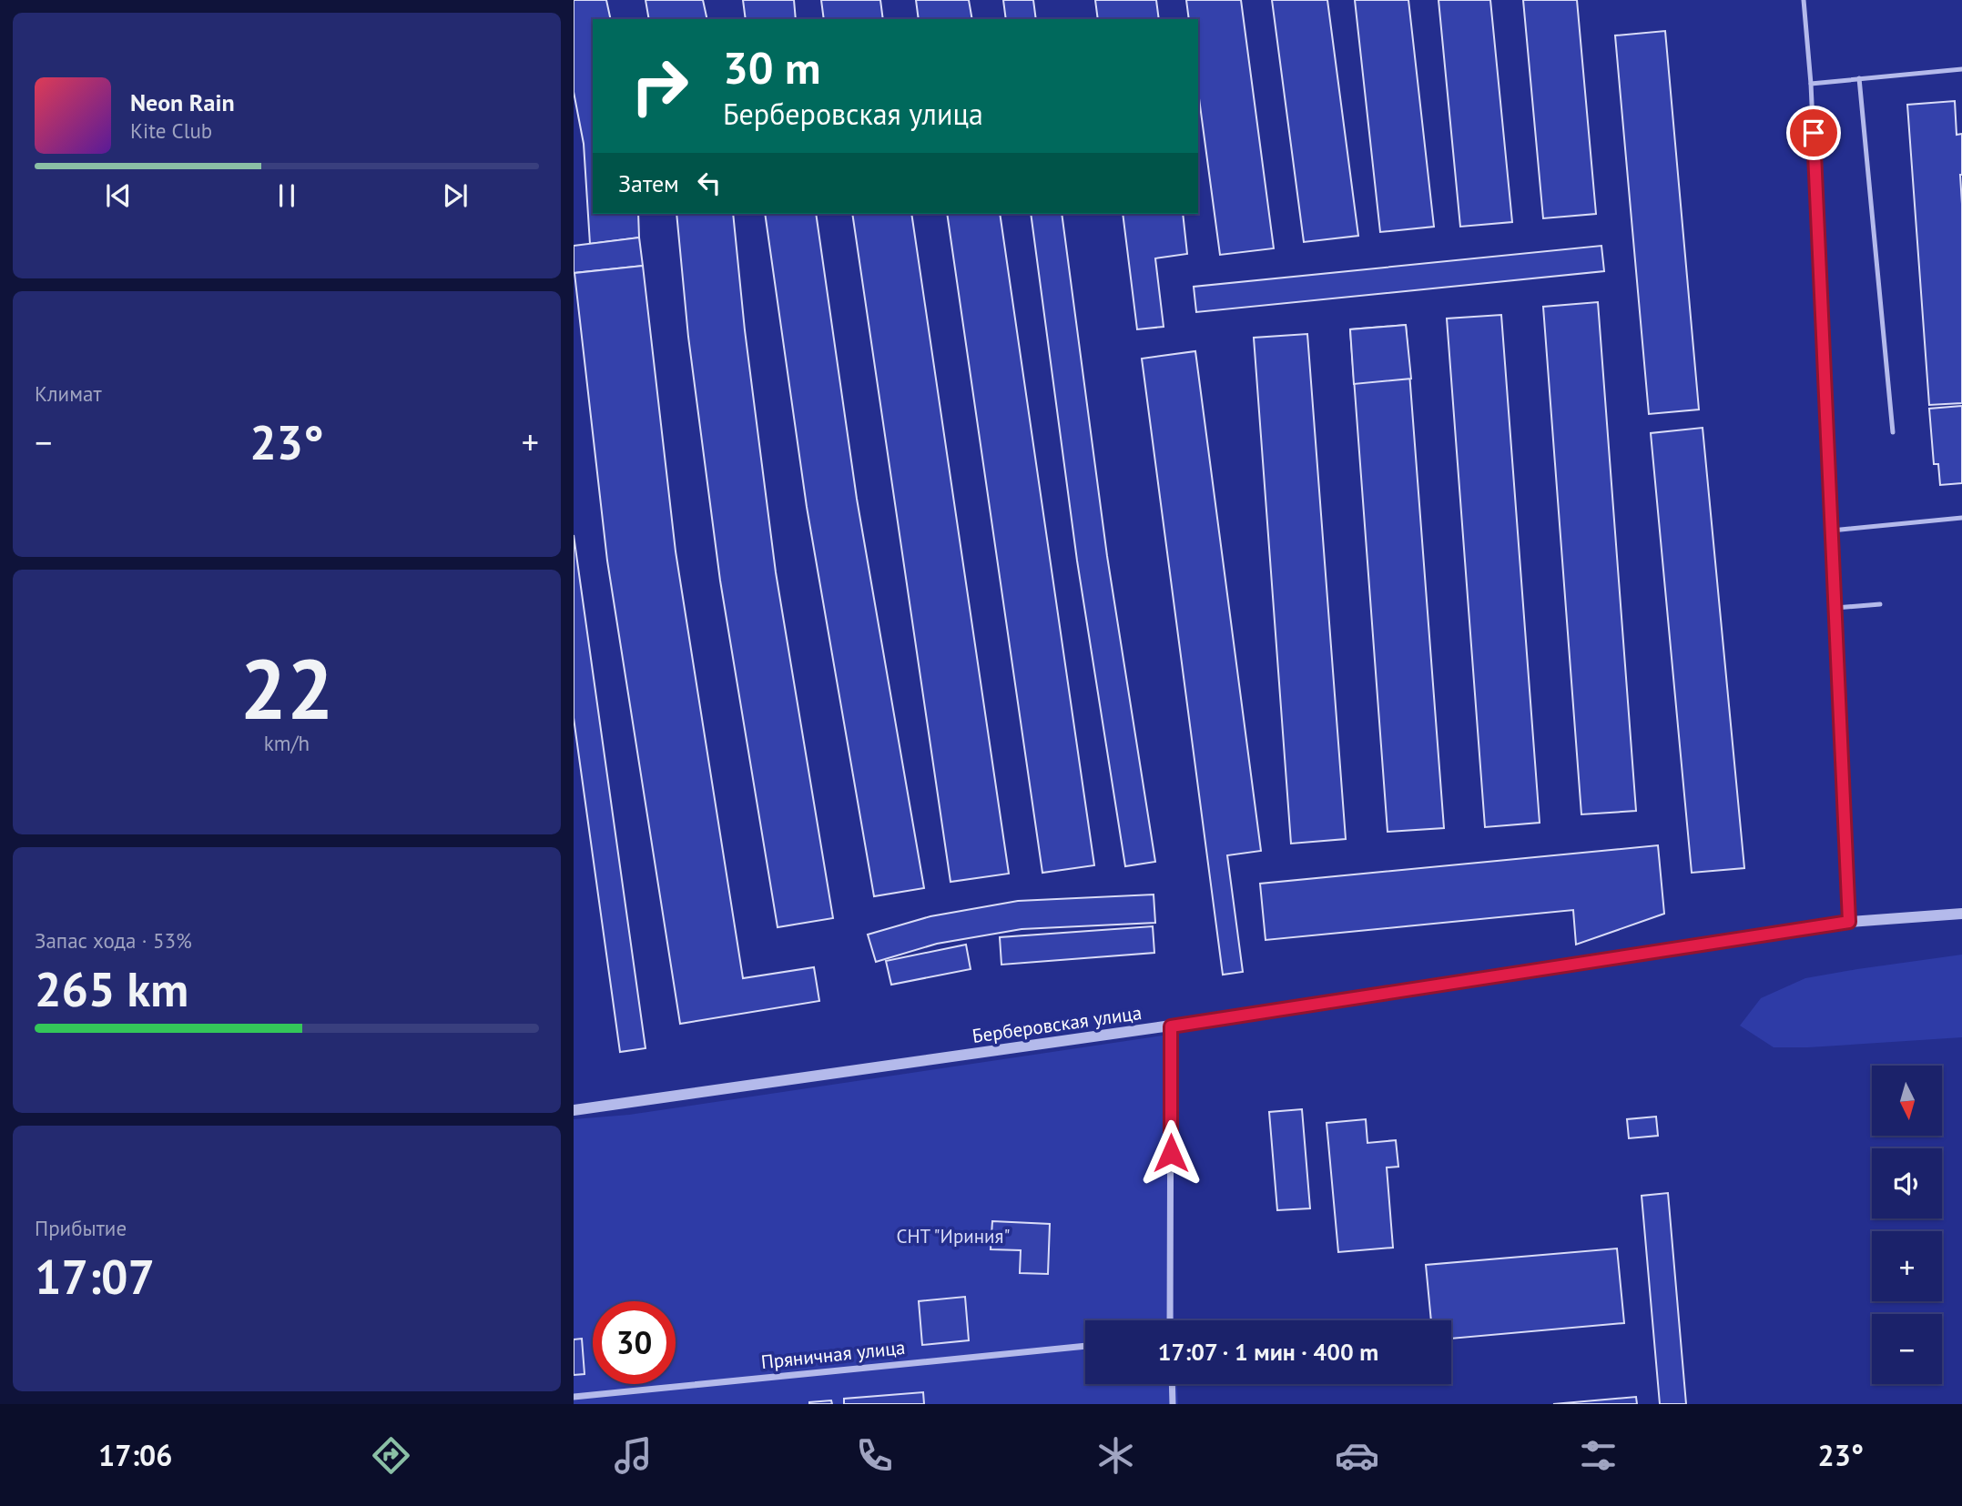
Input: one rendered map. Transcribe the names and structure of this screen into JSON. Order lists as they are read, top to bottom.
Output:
{
  "streets": {
    "street": ["Берберовская улица", "Пряничная улица"]
  },
  "parks": ["СНТ \"Ириния\""],
  "north": "bottom",
  "page": {
    "turn": ["30 m", "Берберовская улица"],
    "song": ["Neon Rain", "Kite Club"],
    "then": "Затем",
    "tile": [
      "Климат",
      ["22", "km/h"],
      ["Запас хода · 53%", "265 km"],
      ["Прибытие", "17:07"]
    ],
    "heat": ["−", "23°", "+"],
    "map_buttons": ["+", "−"],
    "limit": "30",
    "trip": "17:07 · 1 мин · 400 m",
    "tabs": ["17:06", "23°"]
  }
}
